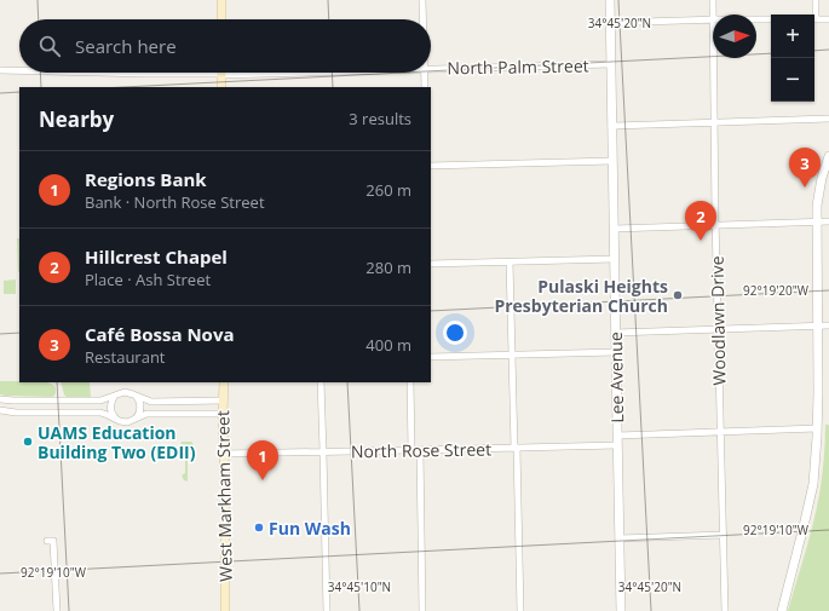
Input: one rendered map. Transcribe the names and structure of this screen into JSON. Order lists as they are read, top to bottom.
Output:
{
  "streets": {
    "main road": ["West Markham Street"],
    "street": [
      "North Palm Street",
      "Woodlawn Drive",
      "Lee Avenue",
      "North Rose Street"
    ]
  },
  "crossings": [
    ["North Palm Street", "Lee Avenue"],
    ["Woodlawn Drive", "North Rose Street"],
    ["Lee Avenue", "North Rose Street"],
    ["North Rose Street", "West Markham Street"]
  ],
  "places": ["Pulaski Heights Presbyterian Church", "UAMS Education Building Two (EDII)", "Fun Wash"],
  "north": "right",
  "page": {
    "map_buttons": ["+", "−"],
    "search": "Search here",
    "heading": ["Nearby", "3 results"],
    "pins": ["3", "2", "1"],
    "list": [
      {
        "mark": "1",
        "name": "Regions Bank",
        "note": "Bank · North Rose Street",
        "value": "260 m"
      },
      {
        "mark": "2",
        "name": "Hillcrest Chapel",
        "note": "Place · Ash Street",
        "value": "280 m"
      },
      {
        "mark": "3",
        "name": "Café Bossa Nova",
        "note": "Restaurant",
        "value": "400 m"
      }
    ]
  },
  "coordinates": [
    "34°45'20\"N",
    "92°19'20\"W",
    "92°19'10\"W",
    "34°45'10\"N"
  ]
}
